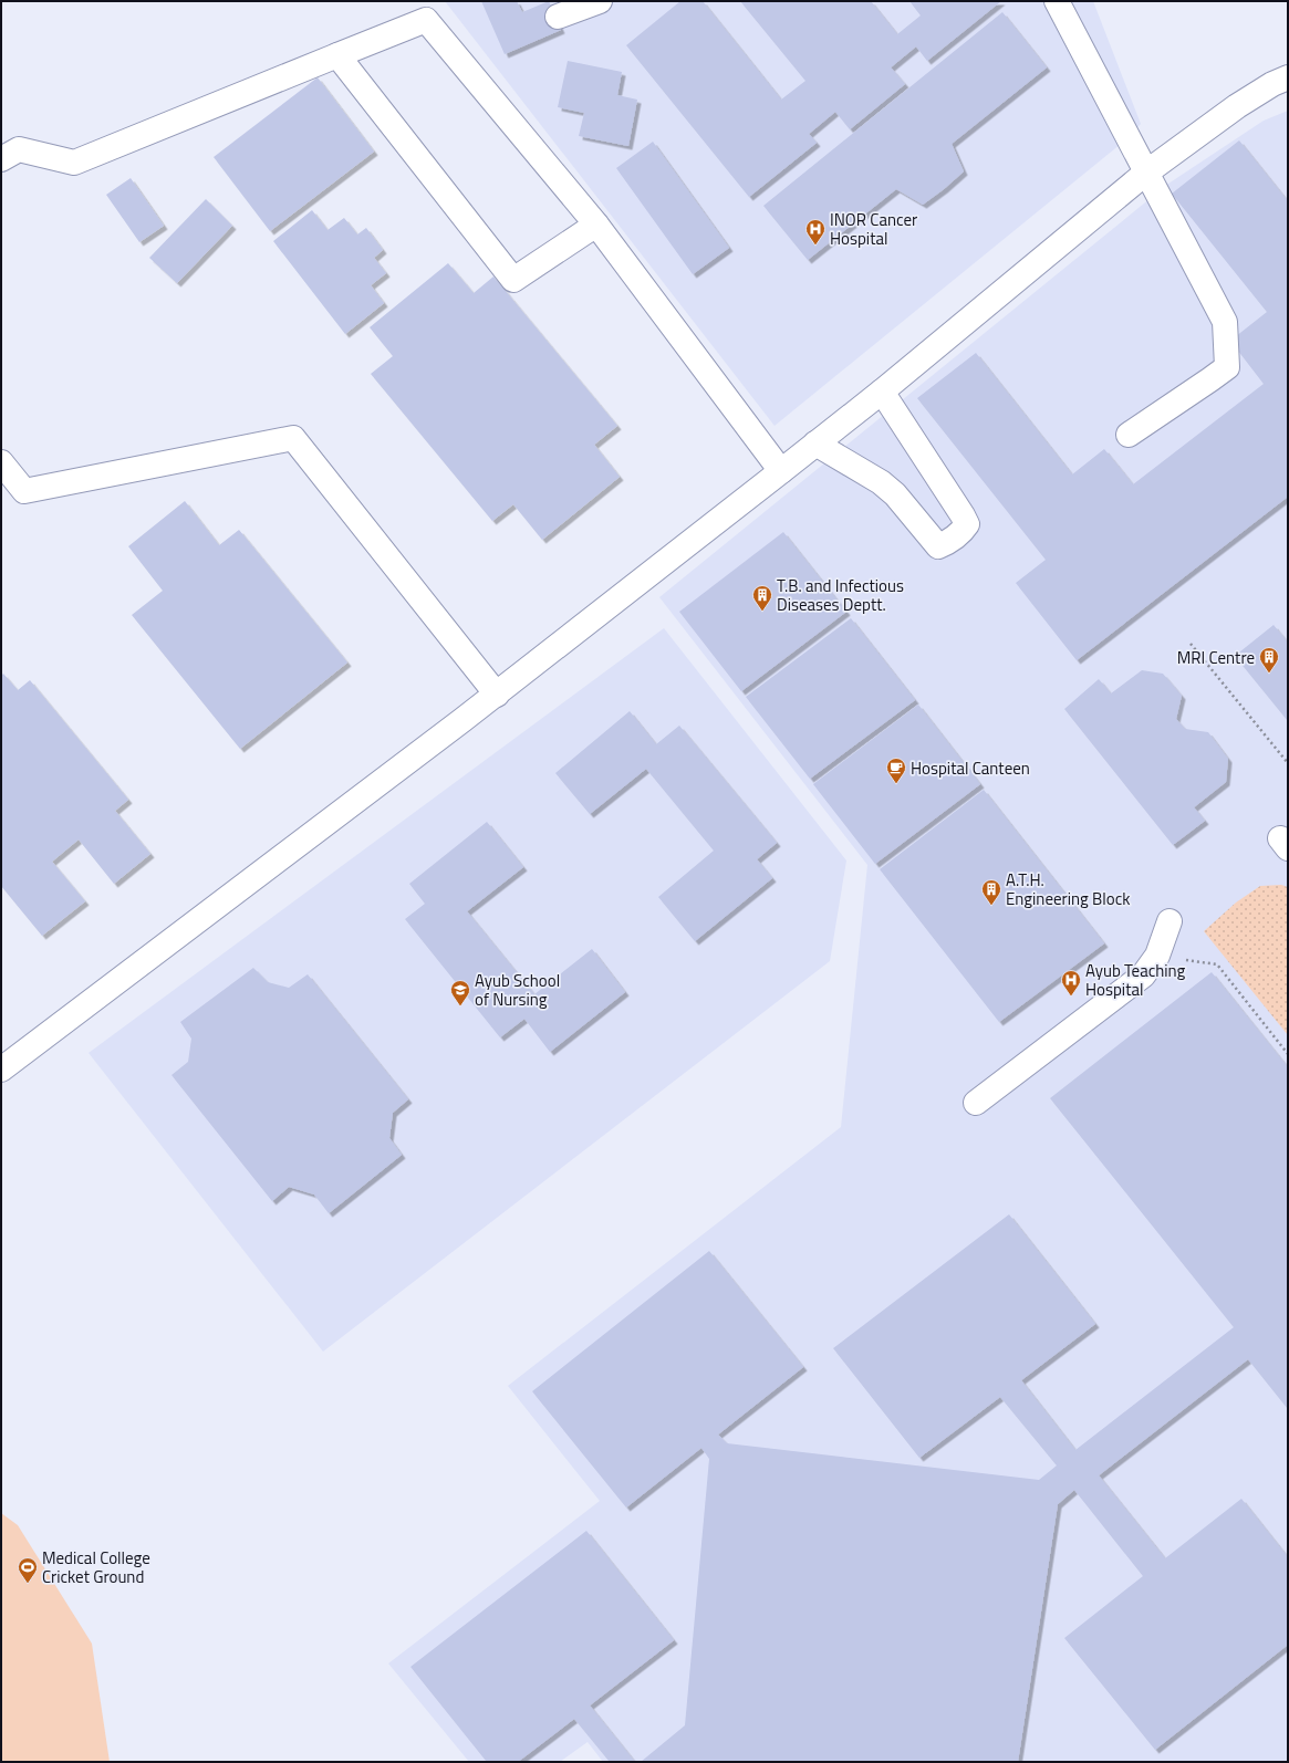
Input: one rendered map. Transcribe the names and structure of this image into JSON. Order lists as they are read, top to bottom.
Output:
{
  "places": {
    "hospital": ["INOR Cancer Hospital", "Ayub Teaching Hospital"],
    "building": ["T.B. and Infectious Diseases Deptt.", "MRI Centre", "A.T.H. Engineering Block"],
    "cafe": ["Hospital Canteen"],
    "school or university": ["Ayub School of Nursing"],
    "sports": ["Medical College Cricket Ground"]
  }
}
